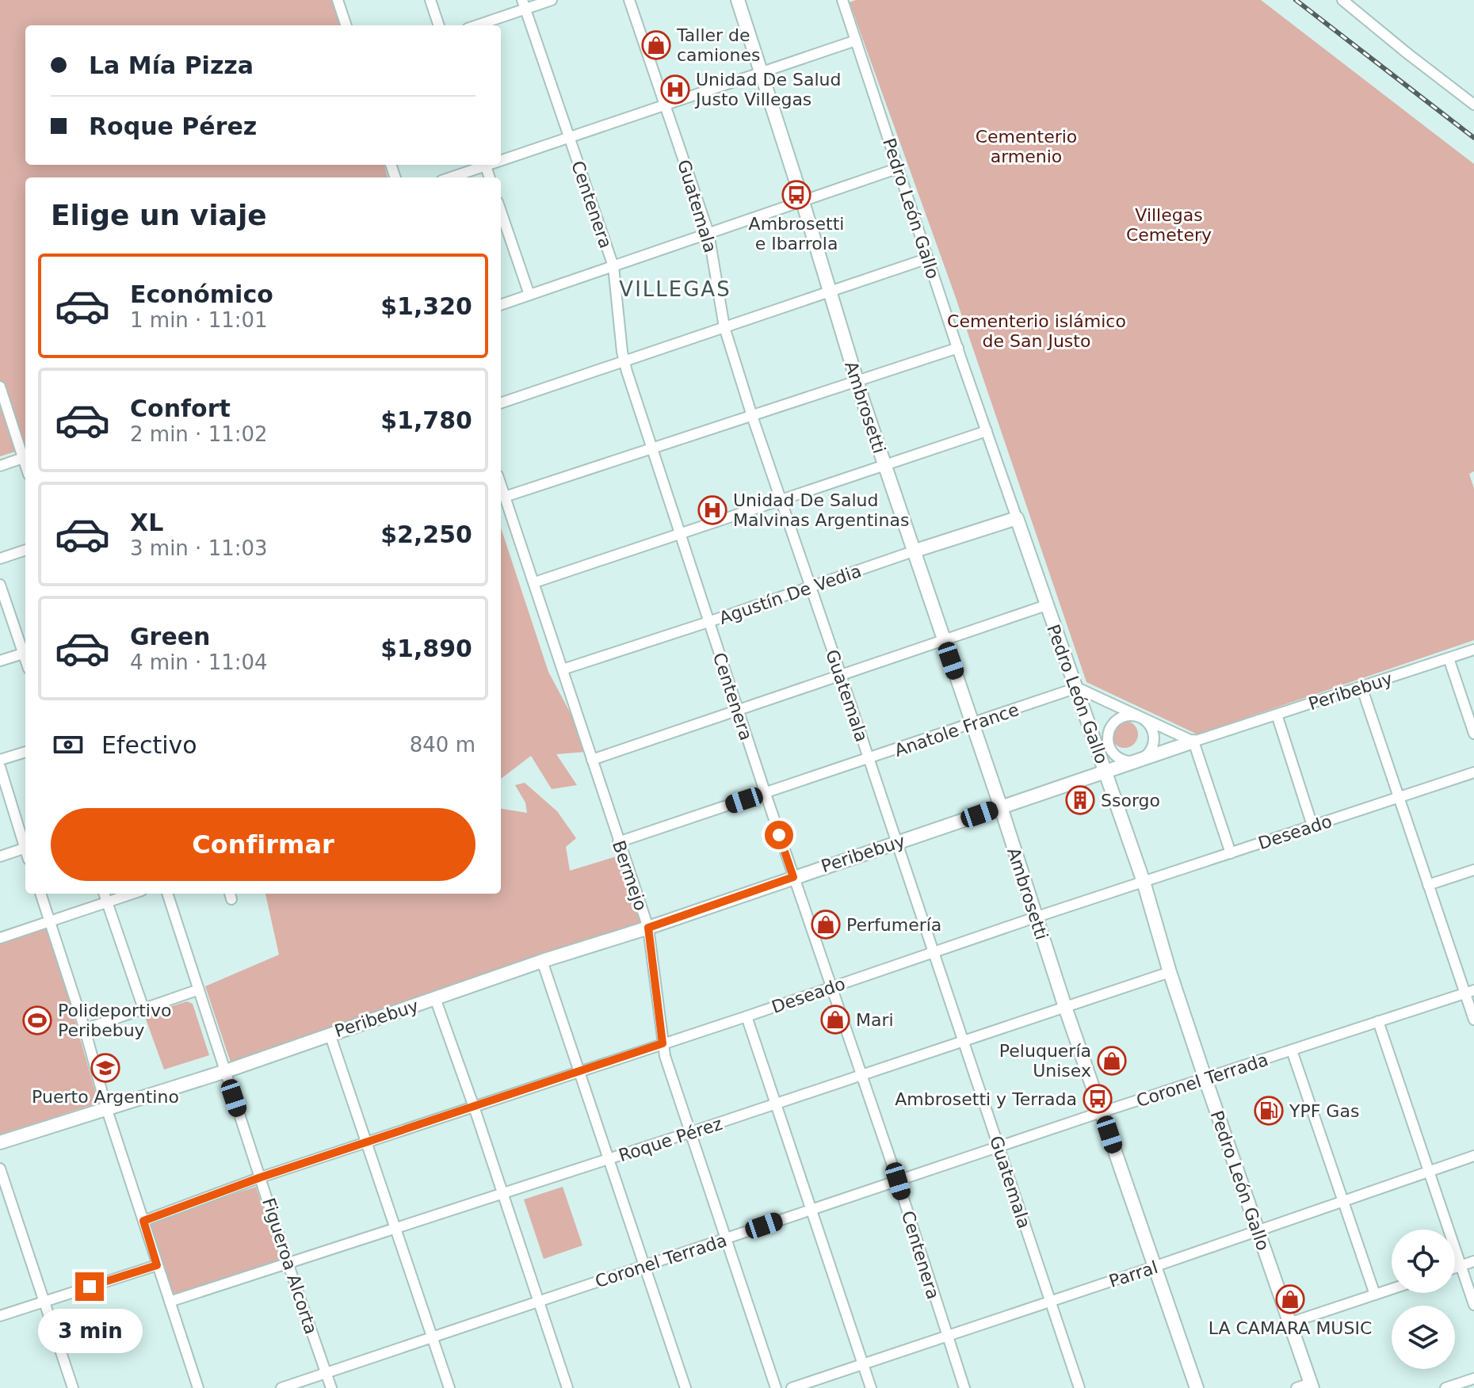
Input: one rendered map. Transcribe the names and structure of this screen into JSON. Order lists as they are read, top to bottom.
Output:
{
  "streets": {
    "street": [
      "Centenera",
      "Guatemala",
      "Pedro León Gallo",
      "Ambrosetti",
      "Agustín De Vedia",
      "Peribebuy",
      "Anatole France",
      "Deseado",
      "Bermejo",
      "Coronel Terrada",
      "Roque Pérez",
      "Figueroa Alcorta",
      "Parral"
    ]
  },
  "crossings": [
    ["Centenera", "Agustín De Vedia"],
    ["Centenera", "Peribebuy"],
    ["Centenera", "Anatole France"],
    ["Centenera", "Deseado"],
    ["Centenera", "Coronel Terrada"],
    ["Centenera", "Roque Pérez"],
    ["Centenera", "Parral"],
    ["Guatemala", "Agustín De Vedia"],
    ["Guatemala", "Peribebuy"],
    ["Guatemala", "Anatole France"],
    ["Guatemala", "Deseado"],
    ["Guatemala", "Coronel Terrada"],
    ["Guatemala", "Roque Pérez"],
    ["Guatemala", "Parral"],
    ["Pedro León Gallo", "Agustín De Vedia"],
    ["Pedro León Gallo", "Peribebuy"],
    ["Pedro León Gallo", "Anatole France"],
    ["Pedro León Gallo", "Deseado"],
    ["Pedro León Gallo", "Coronel Terrada"],
    ["Pedro León Gallo", "Roque Pérez"],
    ["Pedro León Gallo", "Parral"],
    ["Ambrosetti", "Agustín De Vedia"],
    ["Ambrosetti", "Peribebuy"],
    ["Ambrosetti", "Anatole France"],
    ["Ambrosetti", "Deseado"],
    ["Ambrosetti", "Coronel Terrada"],
    ["Ambrosetti", "Roque Pérez"],
    ["Ambrosetti", "Parral"],
    ["Agustín De Vedia", "Bermejo"],
    ["Peribebuy", "Bermejo"],
    ["Peribebuy", "Figueroa Alcorta"],
    ["Anatole France", "Bermejo"],
    ["Deseado", "Bermejo"],
    ["Deseado", "Figueroa Alcorta"],
    ["Bermejo", "Coronel Terrada"],
    ["Bermejo", "Roque Pérez"],
    ["Coronel Terrada", "Figueroa Alcorta"],
    ["Roque Pérez", "Figueroa Alcorta"]
  ],
  "districts": ["VILLEGAS"],
  "parks": ["Cementerio armenio", "Villegas Cemetery", "Cementerio islámico de San Justo"],
  "places": {
    "shop": [
      "Taller de camiones",
      "Perfumería",
      "Mari",
      "Peluquería Unisex",
      "LA CAMARA MUSIC"
    ],
    "hospital": ["Unidad De Salud Justo Villegas", "Unidad De Salud Malvinas Argentinas"],
    "bus stop": ["Ambrosetti e Ibarrola", "Ambrosetti y Terrada"],
    "building": ["Ssorgo"],
    "sports": ["Polideportivo Peribebuy"],
    "school or university": ["Puerto Argentino"],
    "fuel station": ["YPF Gas"]
  },
  "page": {
    "banner": ["La Mía Pizza", "Roque Pérez"],
    "heading": "Elige un viaje",
    "list": [
      {
        "name": "Económico",
        "note": "1 min · 11:01",
        "value": "$1,320"
      },
      {
        "name": "Confort",
        "note": "2 min · 11:02",
        "value": "$1,780"
      },
      {
        "name": "XL",
        "note": "3 min · 11:03",
        "value": "$2,250"
      },
      {
        "name": "Green",
        "note": "4 min · 11:04",
        "value": "$1,890"
      }
    ],
    "pay": ["Efectivo", "840 m"],
    "buttons": "Confirmar",
    "bubble": "3 min"
  }
}
